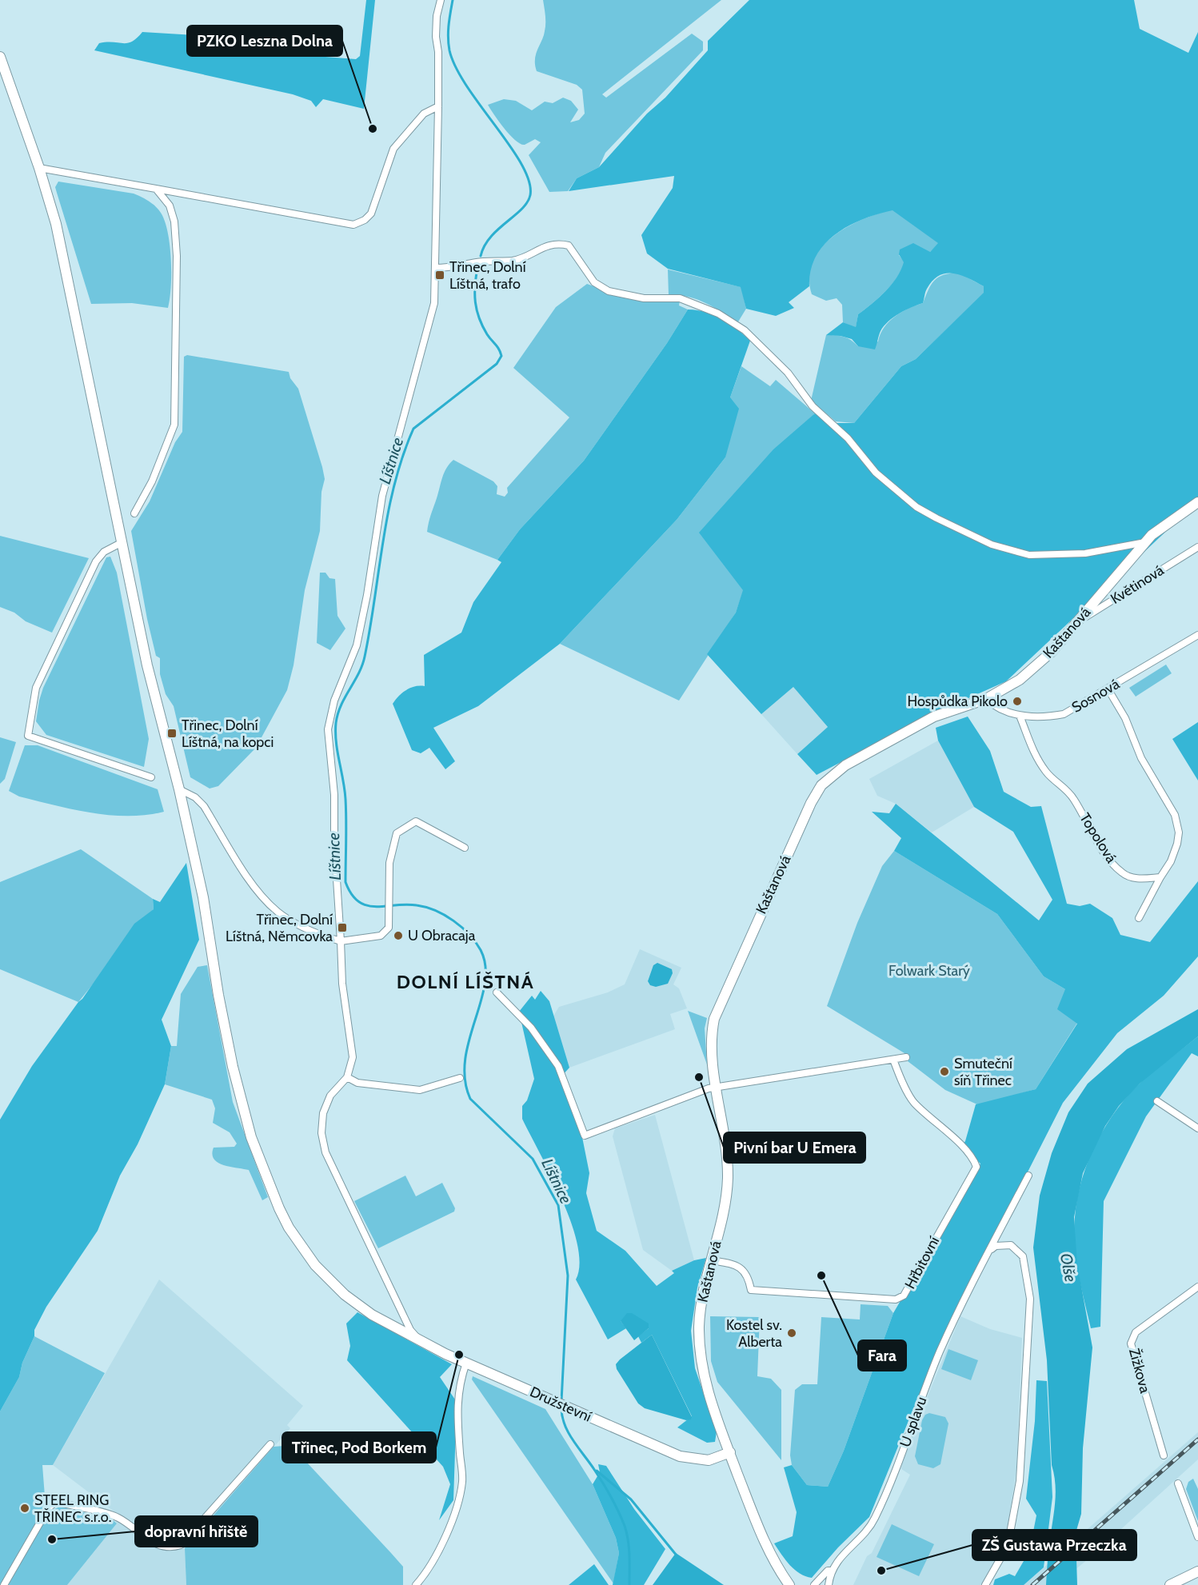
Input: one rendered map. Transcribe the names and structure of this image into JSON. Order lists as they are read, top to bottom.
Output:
{
  "streets": {
    "street": [
      "Květinová",
      "Kaštanová",
      "Sosnová",
      "Topolová",
      "Hřbitovní",
      "Žižkova",
      "Družstevní",
      "U splavu"
    ]
  },
  "crossings": [
    ["Květinová", "Kaštanová"],
    ["Kaštanová", "Sosnová"],
    ["Kaštanová", "Hřbitovní"],
    ["Kaštanová", "Družstevní"],
    ["Sosnová", "Topolová"]
  ],
  "districts": ["DOLNÍ LÍŠTNÁ"],
  "water": ["Líštnice", "Olše"],
  "parks": ["Folwark Starý"],
  "places": {
    "other": [
      "PZKO Leszna Dolna",
      "Hospůdka Pikolo",
      "U Obracaja",
      "Smuteční síň Třinec",
      "Pivní bar U Emera",
      "Fara",
      "Kostel sv. Alberta",
      "Třinec, Pod Borkem",
      "STEEL RING TŘINEC s.r.o.",
      "dopravní hřiště",
      "ZŠ Gustawa Przeczka"
    ],
    "transit": ["Třinec, Dolní Líštná, trafo", "Třinec, Dolní Líštná, na kopci", "Třinec, Dolní Líštná, Němcovka"]
  }
}
